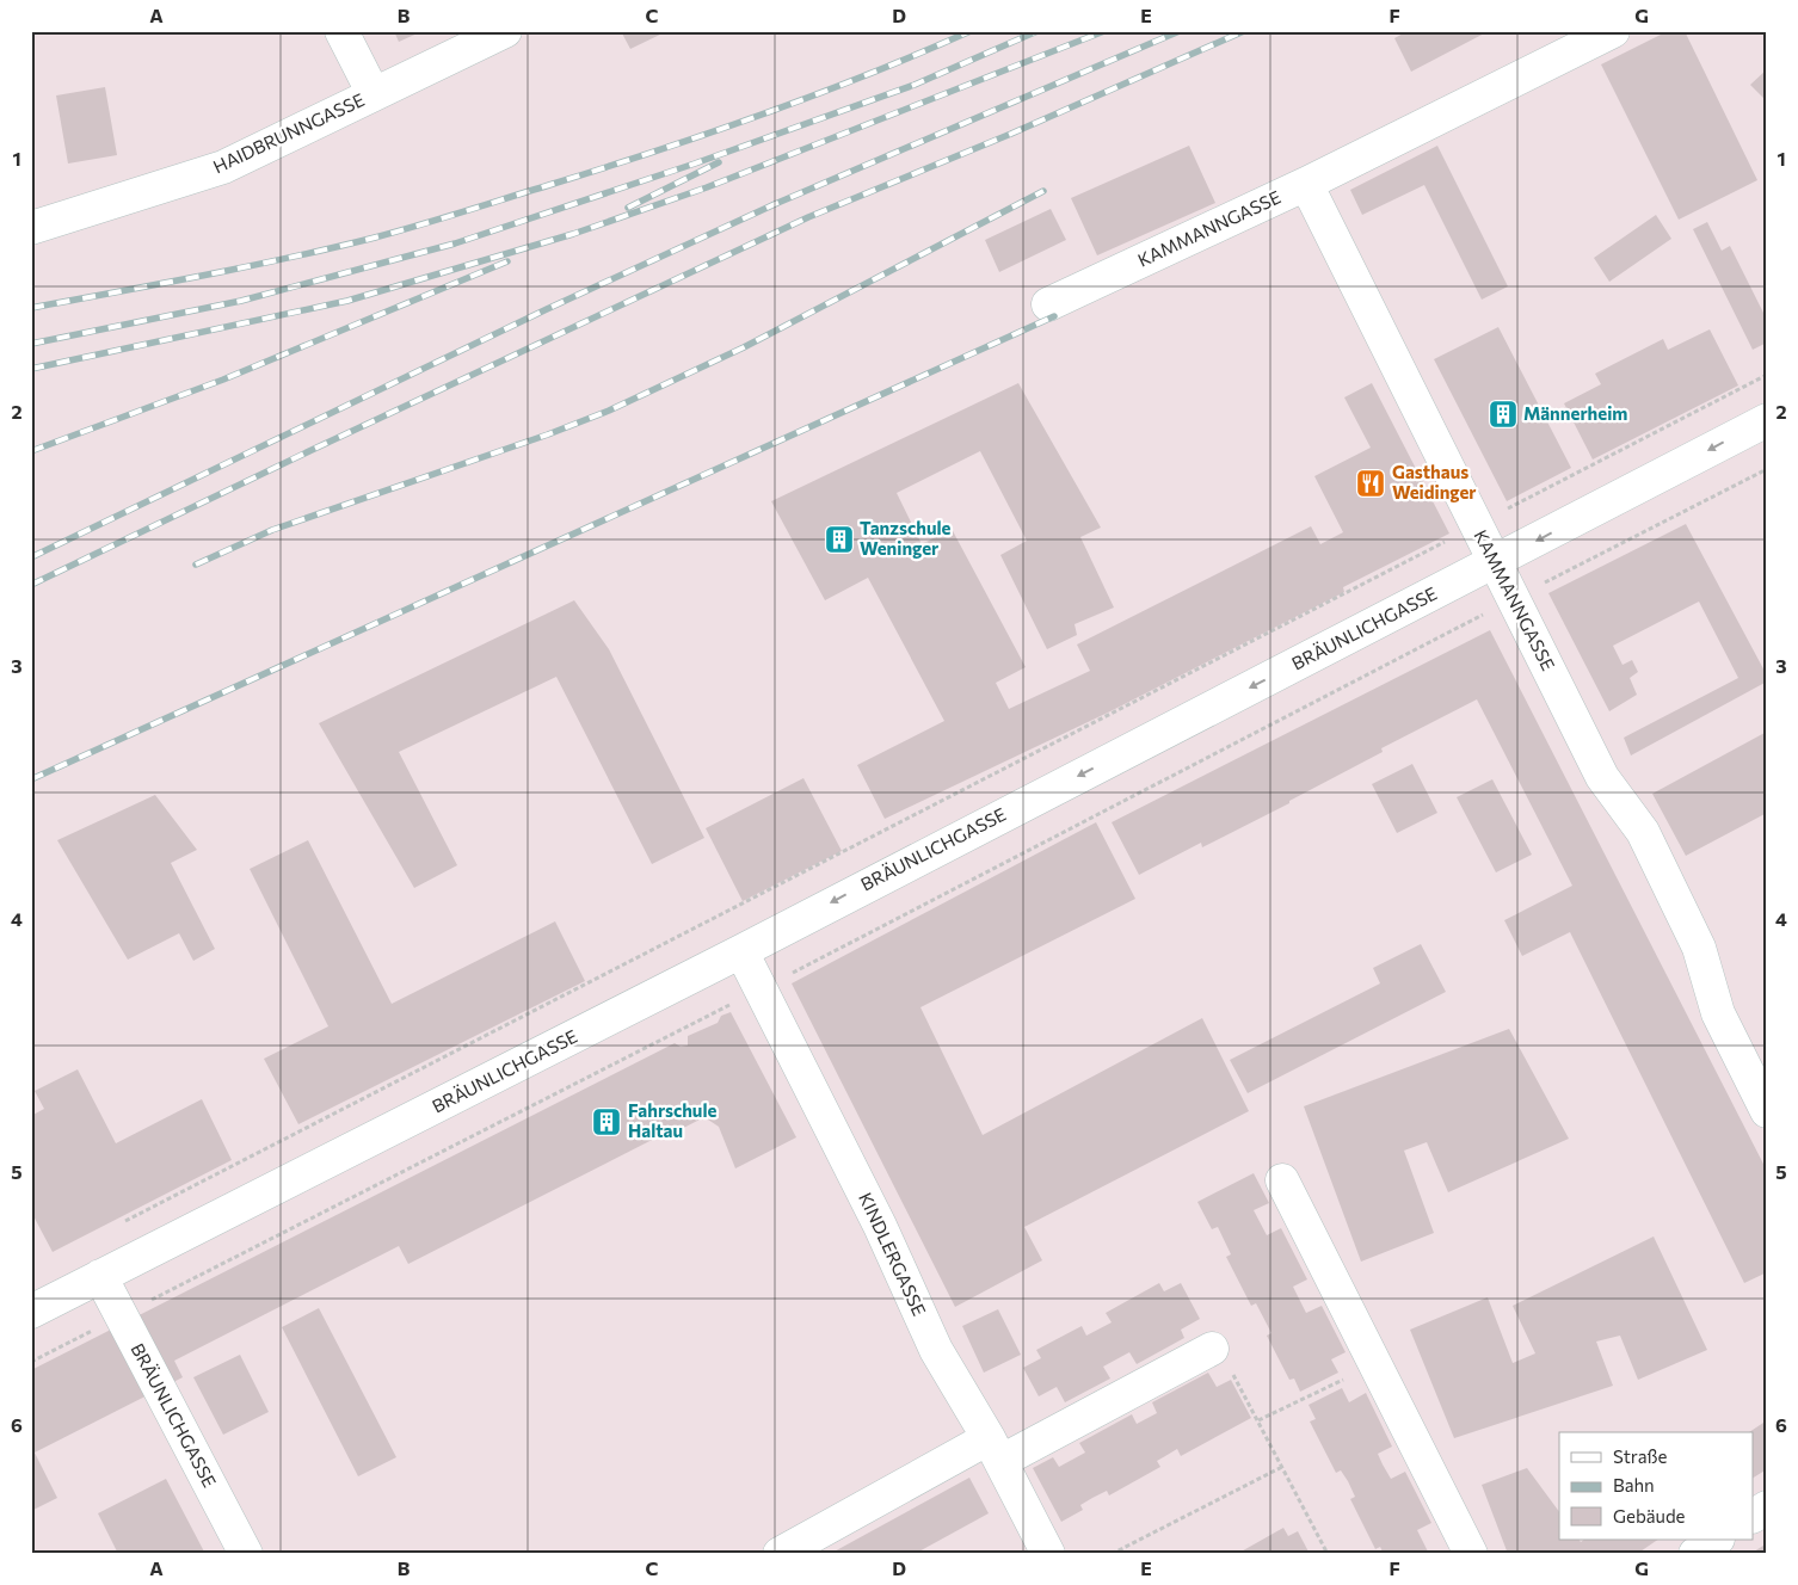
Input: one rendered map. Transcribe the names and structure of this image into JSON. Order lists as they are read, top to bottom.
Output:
{
  "streets": {
    "street": [
      "HAIDBRUNNGASSE",
      "KAMMANNGASSE",
      "BRÄUNLICHGASSE",
      "KINDLERGASSE"
    ]
  },
  "crossings": [
    ["KAMMANNGASSE", "BRÄUNLICHGASSE"],
    ["BRÄUNLICHGASSE", "KINDLERGASSE"]
  ],
  "one_way": ["BRÄUNLICHGASSE"],
  "places": {
    "building": ["Männerheim", "Tanzschule Weninger", "Fahrschule Haltau"],
    "restaurant": ["Gasthaus Weidinger"]
  },
  "legend": ["Straße", "Bahn", "Gebäude"],
  "grid": {
    "columns": [
      "A",
      "B",
      "C",
      "D",
      "E",
      "F",
      "G"
    ],
    "rows": [
      "1",
      "2",
      "3",
      "4",
      "5",
      "6"
    ]
  }
}
